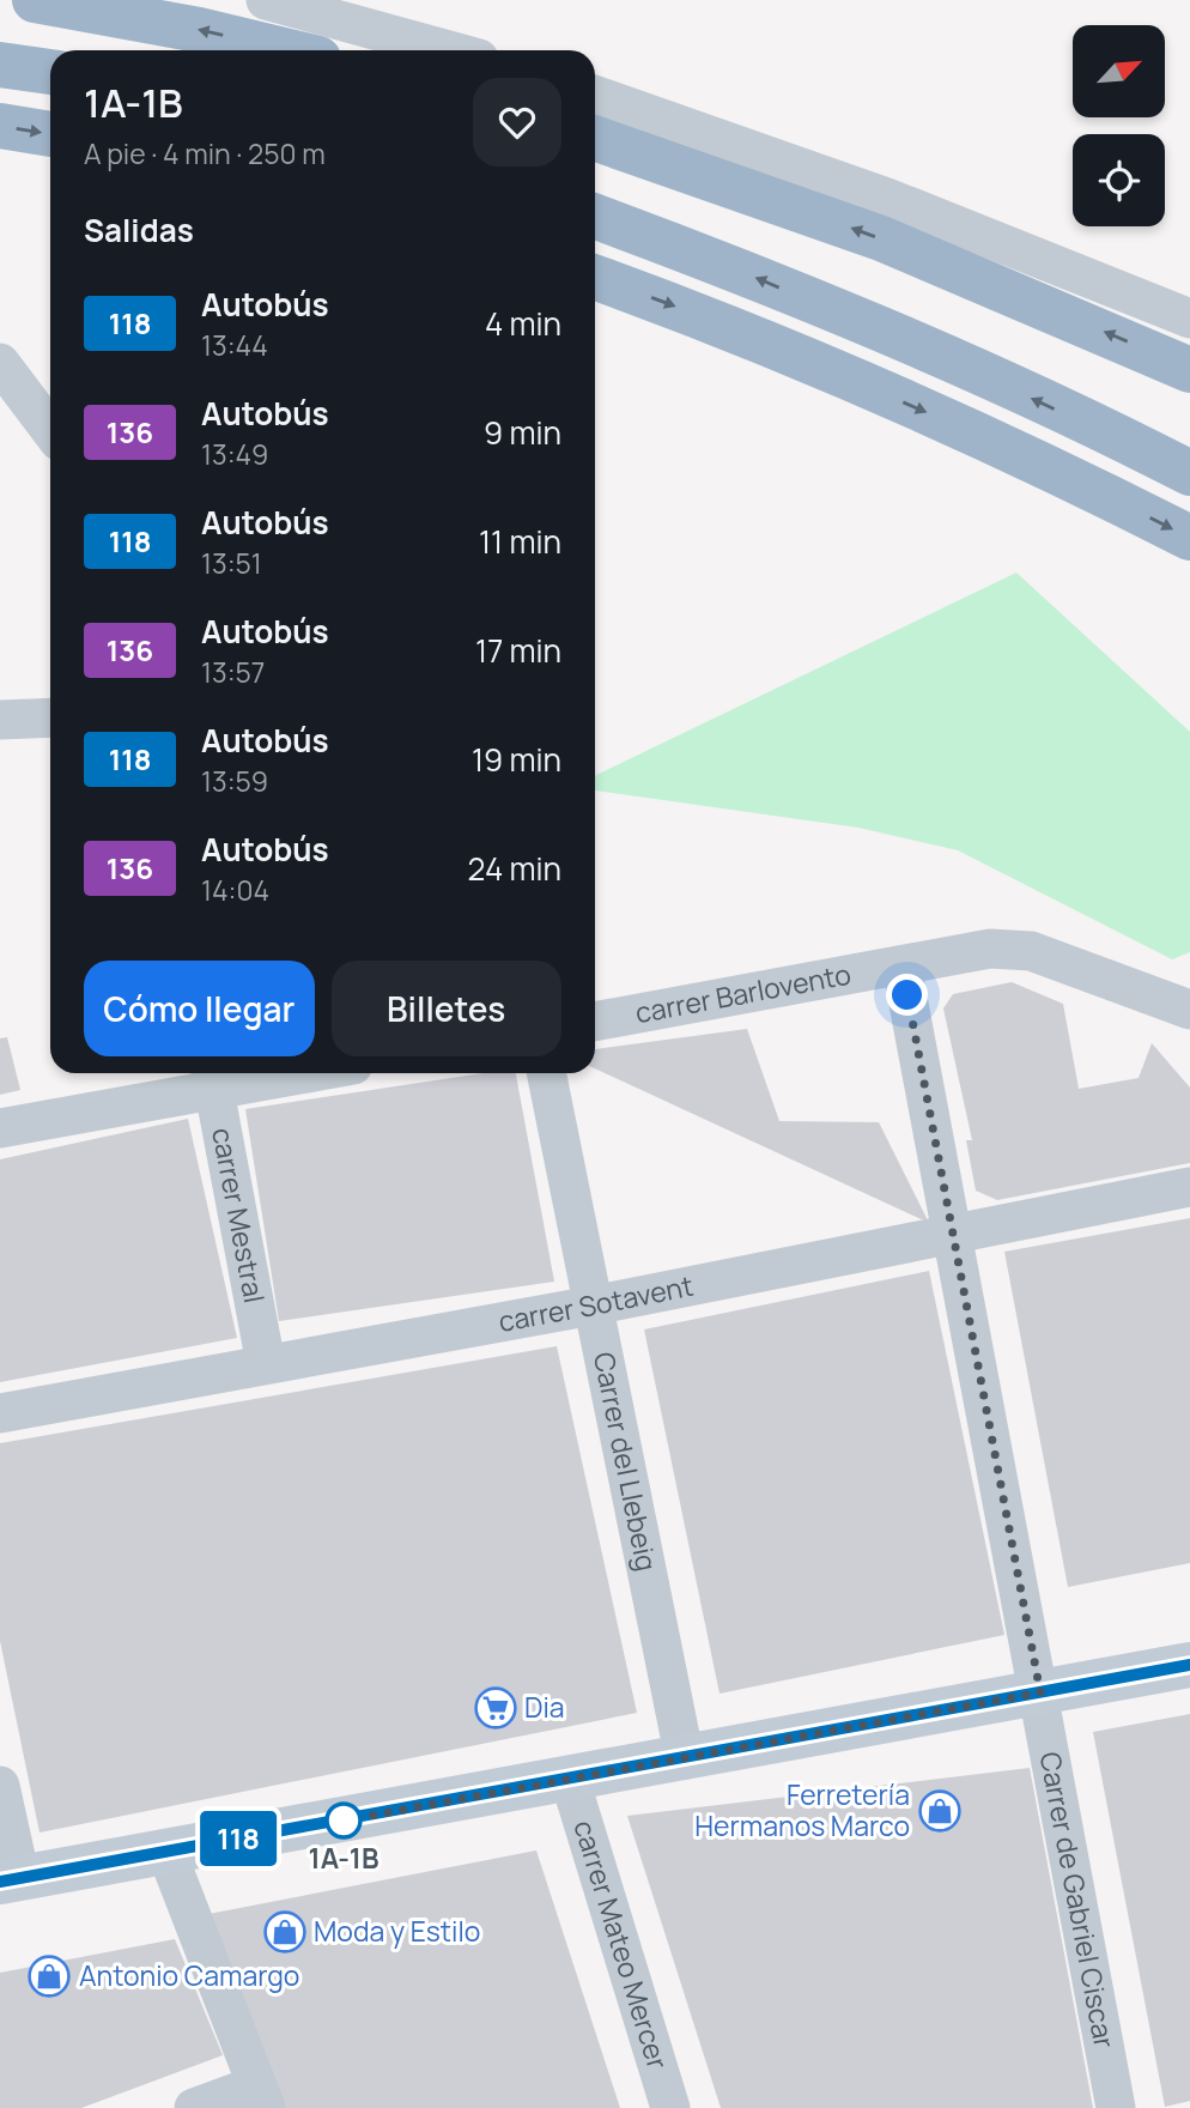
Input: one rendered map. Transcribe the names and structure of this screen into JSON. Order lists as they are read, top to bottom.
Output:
{
  "streets": {
    "street": [
      "carrer Barlovento",
      "carrer Mestral",
      "carrer Sotavent",
      "Carrer del Llebeig",
      "Carrer de Gabriel Ciscar",
      "carrer Mateo Mercer"
    ]
  },
  "crossings": [
    ["carrer Barlovento", "Carrer de Gabriel Ciscar"],
    ["carrer Mestral", "carrer Sotavent"],
    ["carrer Sotavent", "Carrer del Llebeig"],
    ["carrer Sotavent", "Carrer de Gabriel Ciscar"]
  ],
  "places": {
    "supermarket": ["Dia"],
    "shop": ["Ferretería Hermanos Marco", "Moda y Estilo", "Antonio Camargo"],
    "other": ["1A-1B"]
  },
  "lines": ["bus line 118"],
  "north": "top right",
  "page": {
    "on_map": "118",
    "heading": [
      ["1A-1B", "A pie · 4 min · 250 m"],
      "Salidas"
    ],
    "list": [
      {
        "mark": "118",
        "name": "Autobús",
        "note": "13:44",
        "value": "4 min"
      },
      {
        "mark": "136",
        "name": "Autobús",
        "note": "13:49",
        "value": "9 min"
      },
      {
        "mark": "118",
        "name": "Autobús",
        "note": "13:51",
        "value": "11 min"
      },
      {
        "mark": "136",
        "name": "Autobús",
        "note": "13:57",
        "value": "17 min"
      },
      {
        "mark": "118",
        "name": "Autobús",
        "note": "13:59",
        "value": "19 min"
      },
      {
        "mark": "136",
        "name": "Autobús",
        "note": "14:04",
        "value": "24 min"
      }
    ],
    "buttons": ["Cómo llegar", "Billetes"]
  }
}
